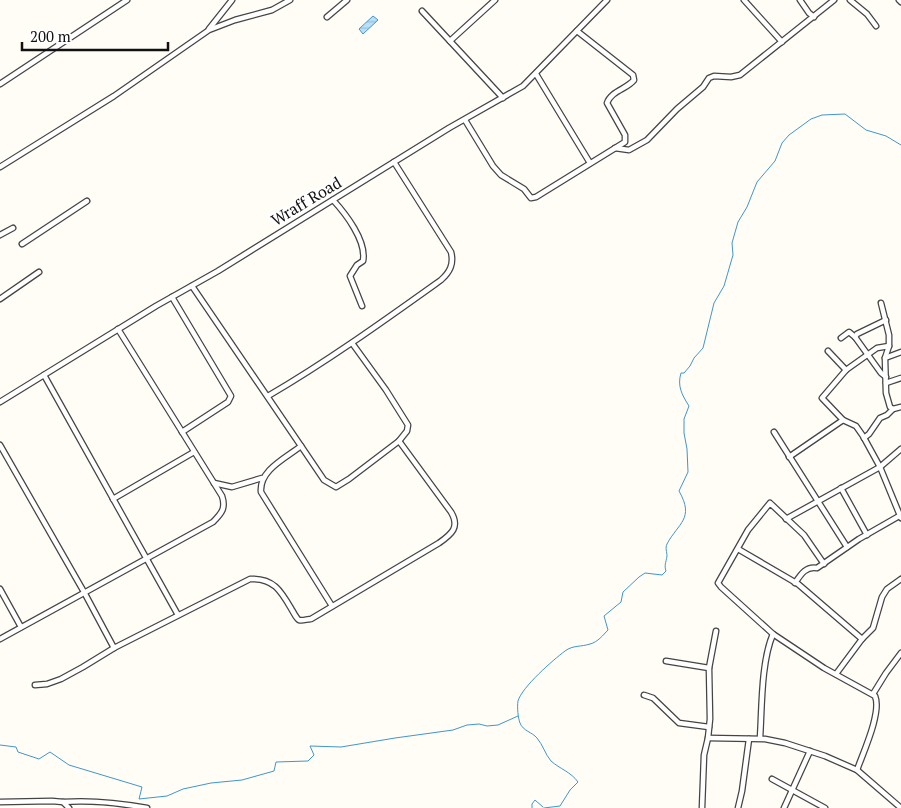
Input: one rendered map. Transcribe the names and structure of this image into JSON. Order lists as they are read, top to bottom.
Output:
{
  "streets": {
    "street": ["Wraff Road"]
  },
  "scale_bar": "200 m"
}
